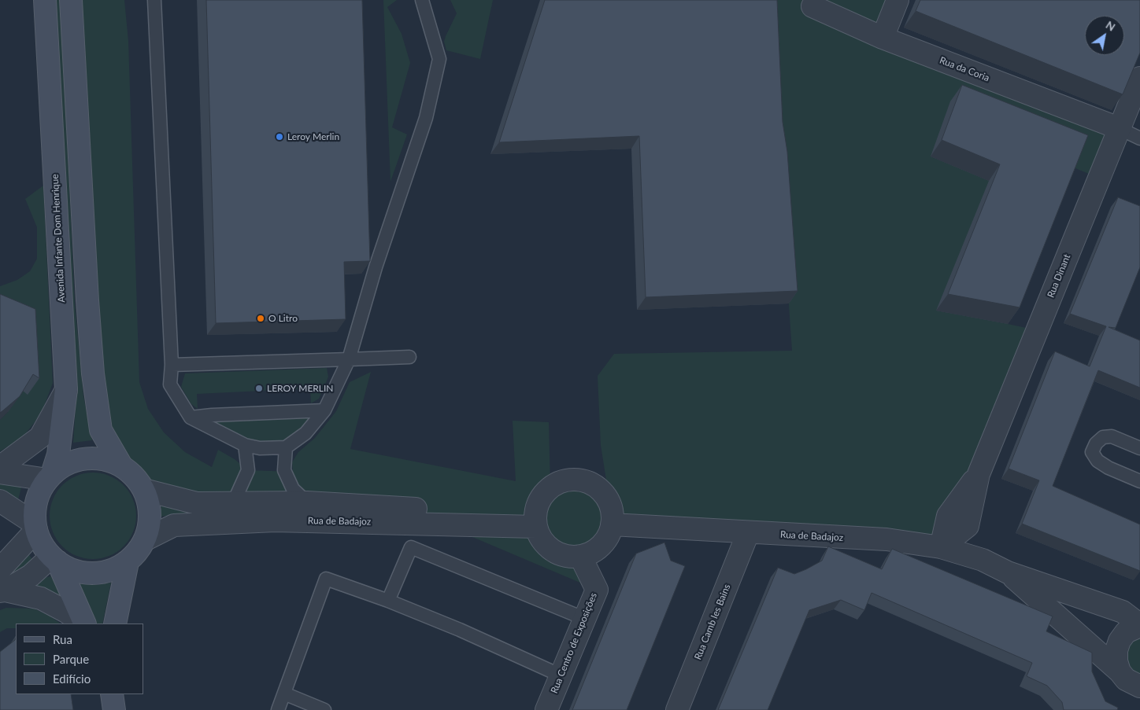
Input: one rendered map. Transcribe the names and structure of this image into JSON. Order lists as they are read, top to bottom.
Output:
{
  "streets": {
    "main road": ["Avenida Infante Dom Henrique"],
    "street": [
      "Rua da Coria",
      "Rua Dinant",
      "Rua de Badajoz",
      "Rua Camb les Bains",
      "Rua Centro de Exposições"
    ]
  },
  "crossings": [
    ["Rua da Coria", "Rua Dinant"],
    ["Avenida Infante Dom Henrique", "Rua de Badajoz"],
    ["Rua Dinant", "Rua de Badajoz"],
    ["Rua de Badajoz", "Rua Camb les Bains"],
    ["Rua de Badajoz", "Rua Centro de Exposições"]
  ],
  "places": ["Leroy Merlin", "O Litro", "LEROY MERLIN"],
  "legend": ["Rua", "Parque", "Edifício"],
  "north": "top right"
}
